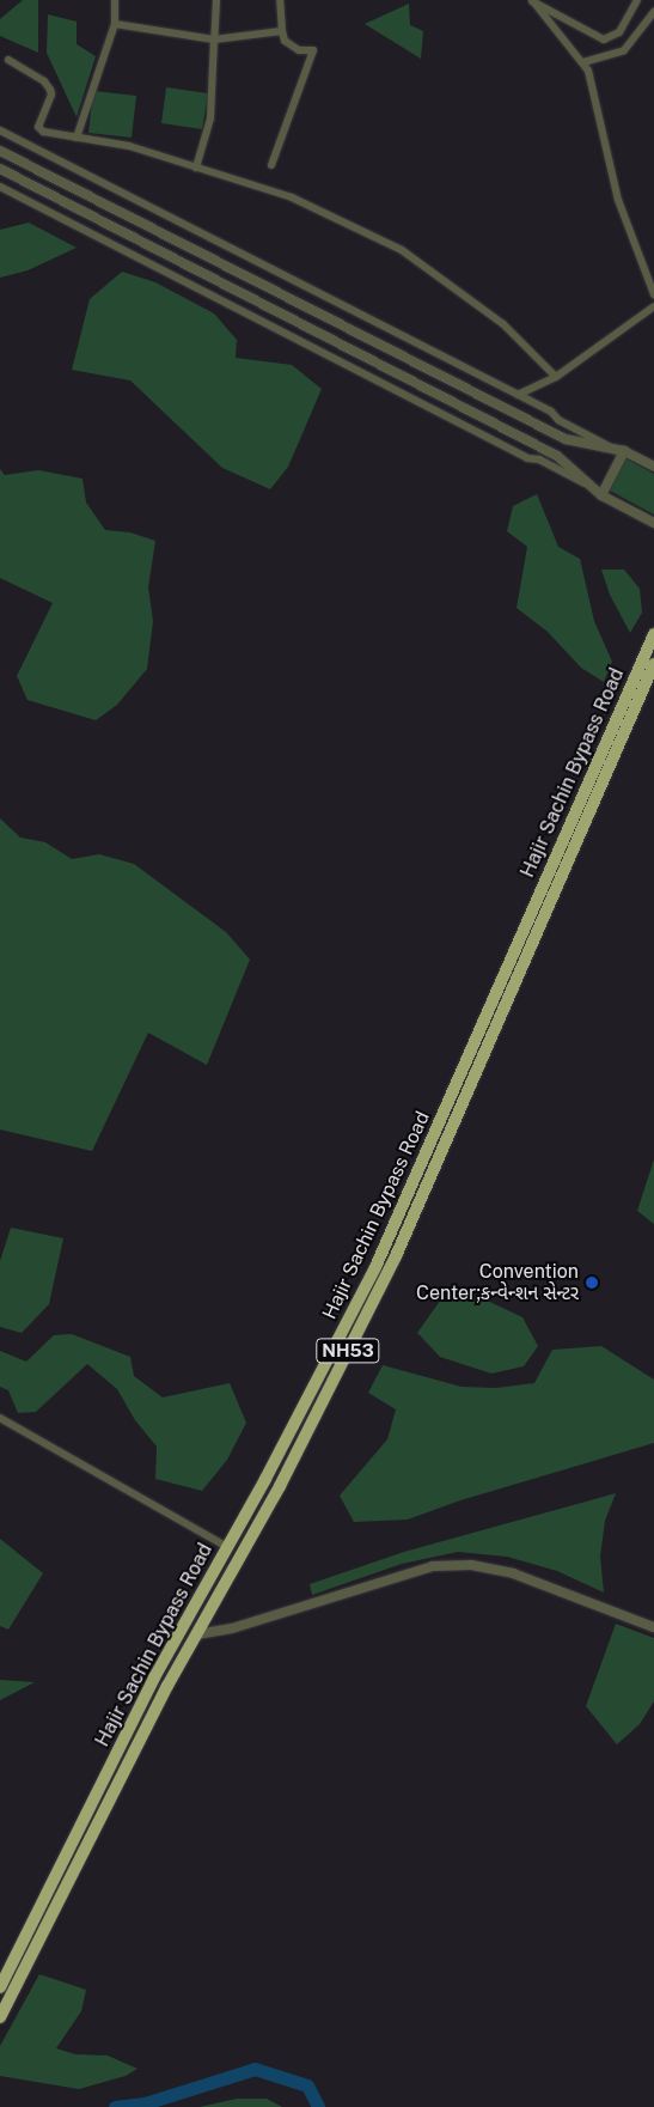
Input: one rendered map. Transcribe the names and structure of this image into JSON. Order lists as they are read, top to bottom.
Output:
{
  "streets": {
    "highway": ["Hajir Sachin Bypass Road", "NH53"]
  },
  "places": ["Convention Center;કન્વેન્શન સેન્ટર"]
}
